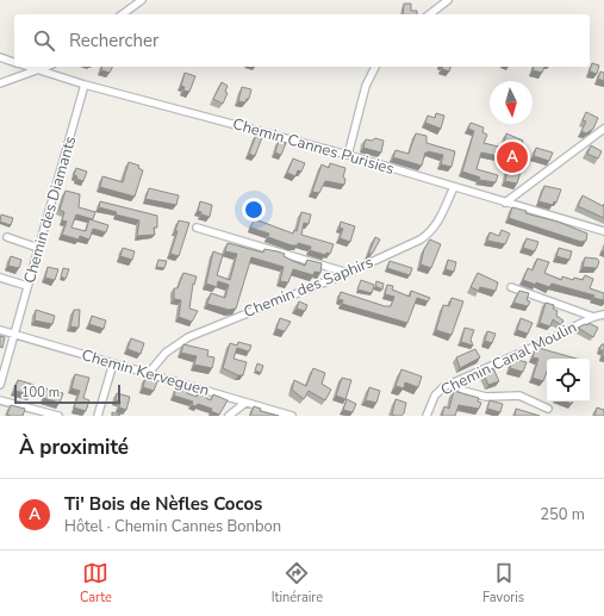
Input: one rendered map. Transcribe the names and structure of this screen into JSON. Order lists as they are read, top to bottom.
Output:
{
  "streets": {
    "street": [
      "Chemin Cannes Purisies",
      "Chemin des Diamants",
      "Chemin des Saphirs",
      "Chemin Canal Moulin",
      "Chemin Kerveguen"
    ]
  },
  "crossings": [
    ["Chemin Cannes Purisies", "Chemin des Diamants"],
    ["Chemin Cannes Purisies", "Chemin des Saphirs"],
    ["Chemin des Diamants", "Chemin Kerveguen"],
    ["Chemin des Saphirs", "Chemin Kerveguen"]
  ],
  "scale_bar": "100 m",
  "north": "bottom",
  "page": {
    "search": "Rechercher",
    "pins": "A",
    "scale": "100 m",
    "heading": "À proximité",
    "list": [
      {
        "mark": "A",
        "name": "Ti' Bois de Nèfles Cocos",
        "note": "Hôtel · Chemin Cannes Bonbon",
        "value": "250 m"
      }
    ],
    "nav": ["Carte", "Itinéraire", "Favoris"]
  }
}
